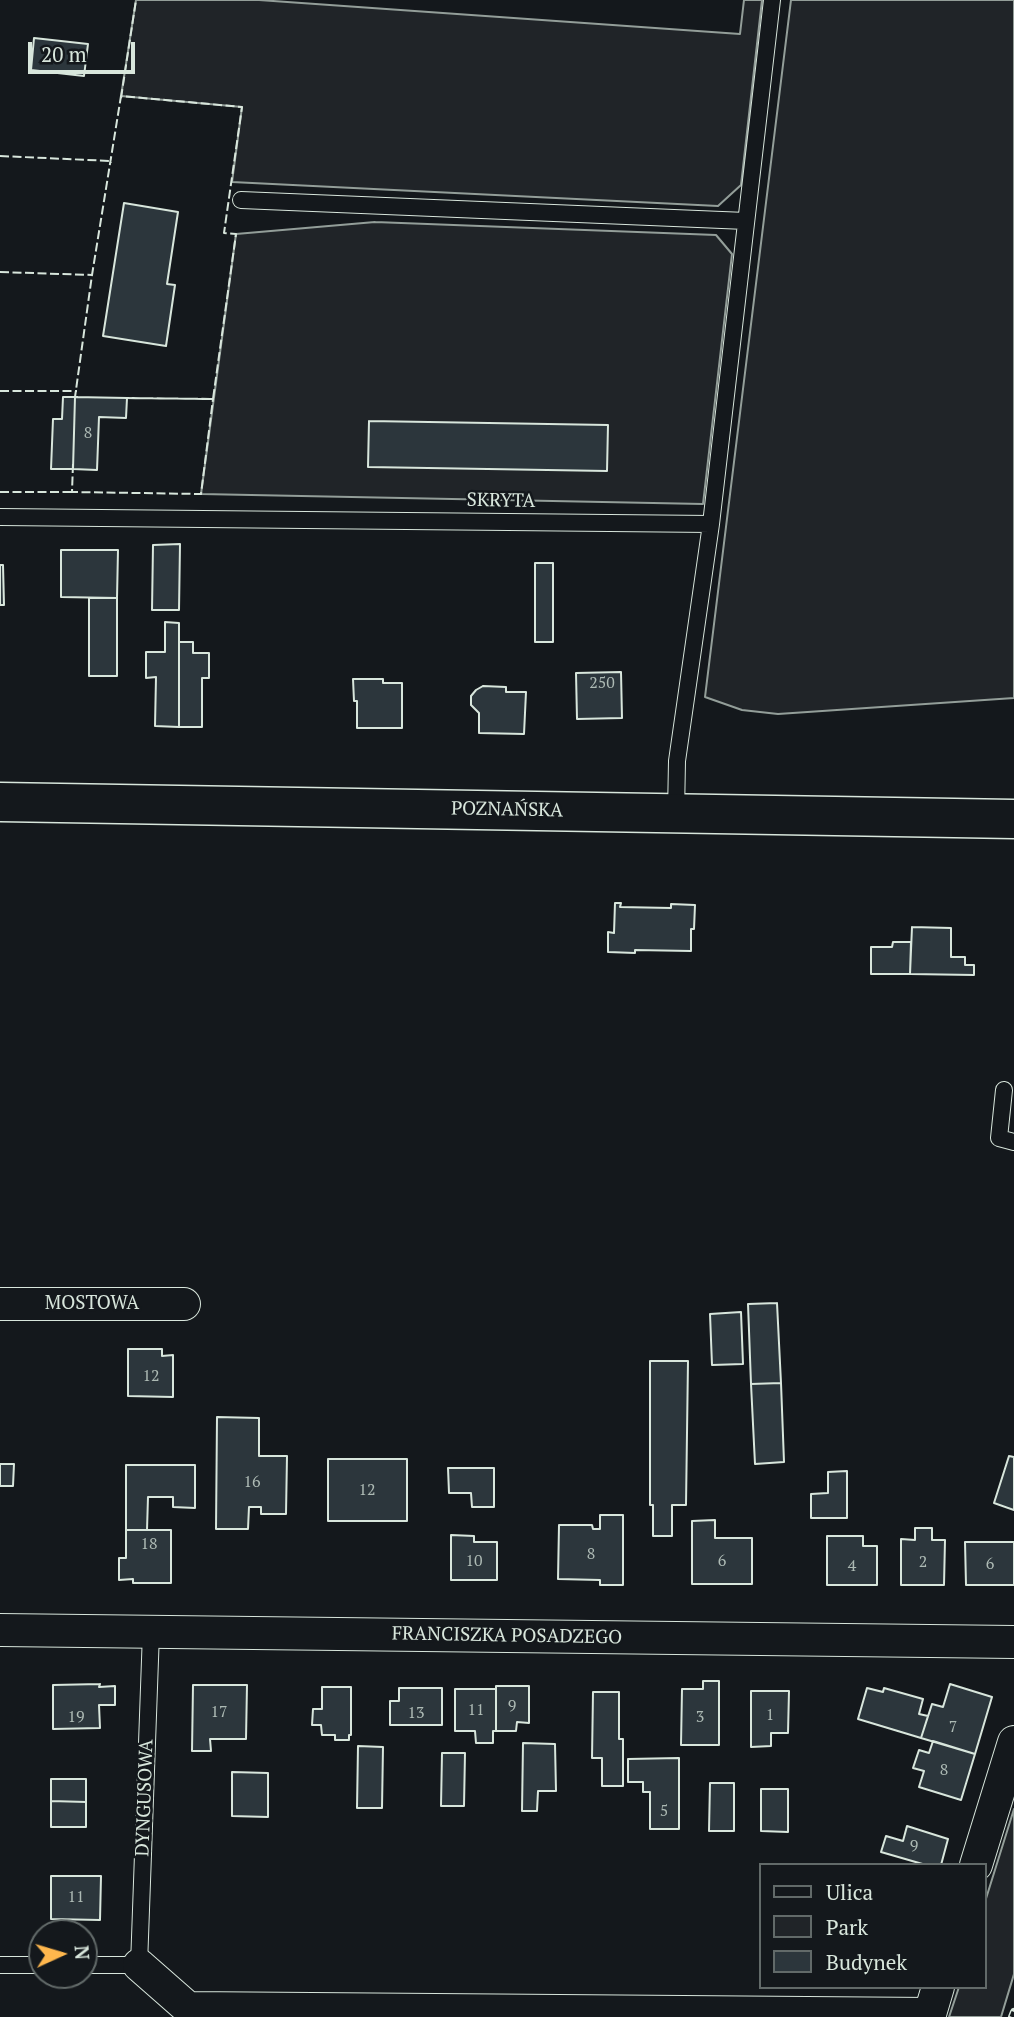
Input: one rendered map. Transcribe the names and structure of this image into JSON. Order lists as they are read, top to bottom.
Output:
{
  "streets": {
    "main road": ["POZNAŃSKA"],
    "street": ["MOSTOWA", "FRANCISZKA POSADZEGO"],
    "lane": ["SKRYTA", "DYNGUSOWA"]
  },
  "crossings": [
    ["FRANCISZKA POSADZEGO", "DYNGUSOWA"]
  ],
  "house_numbers": [
    "8",
    "250",
    "12",
    "16",
    "12",
    "18",
    "8",
    "10",
    "6",
    "2",
    "6",
    "4",
    "9",
    "11",
    "17",
    "13",
    "1",
    "19",
    "3",
    "7",
    "8",
    "5",
    "9",
    "11"
  ],
  "legend": ["Ulica", "Park", "Budynek"],
  "scale_bar": "20 m",
  "north": "right"
}
